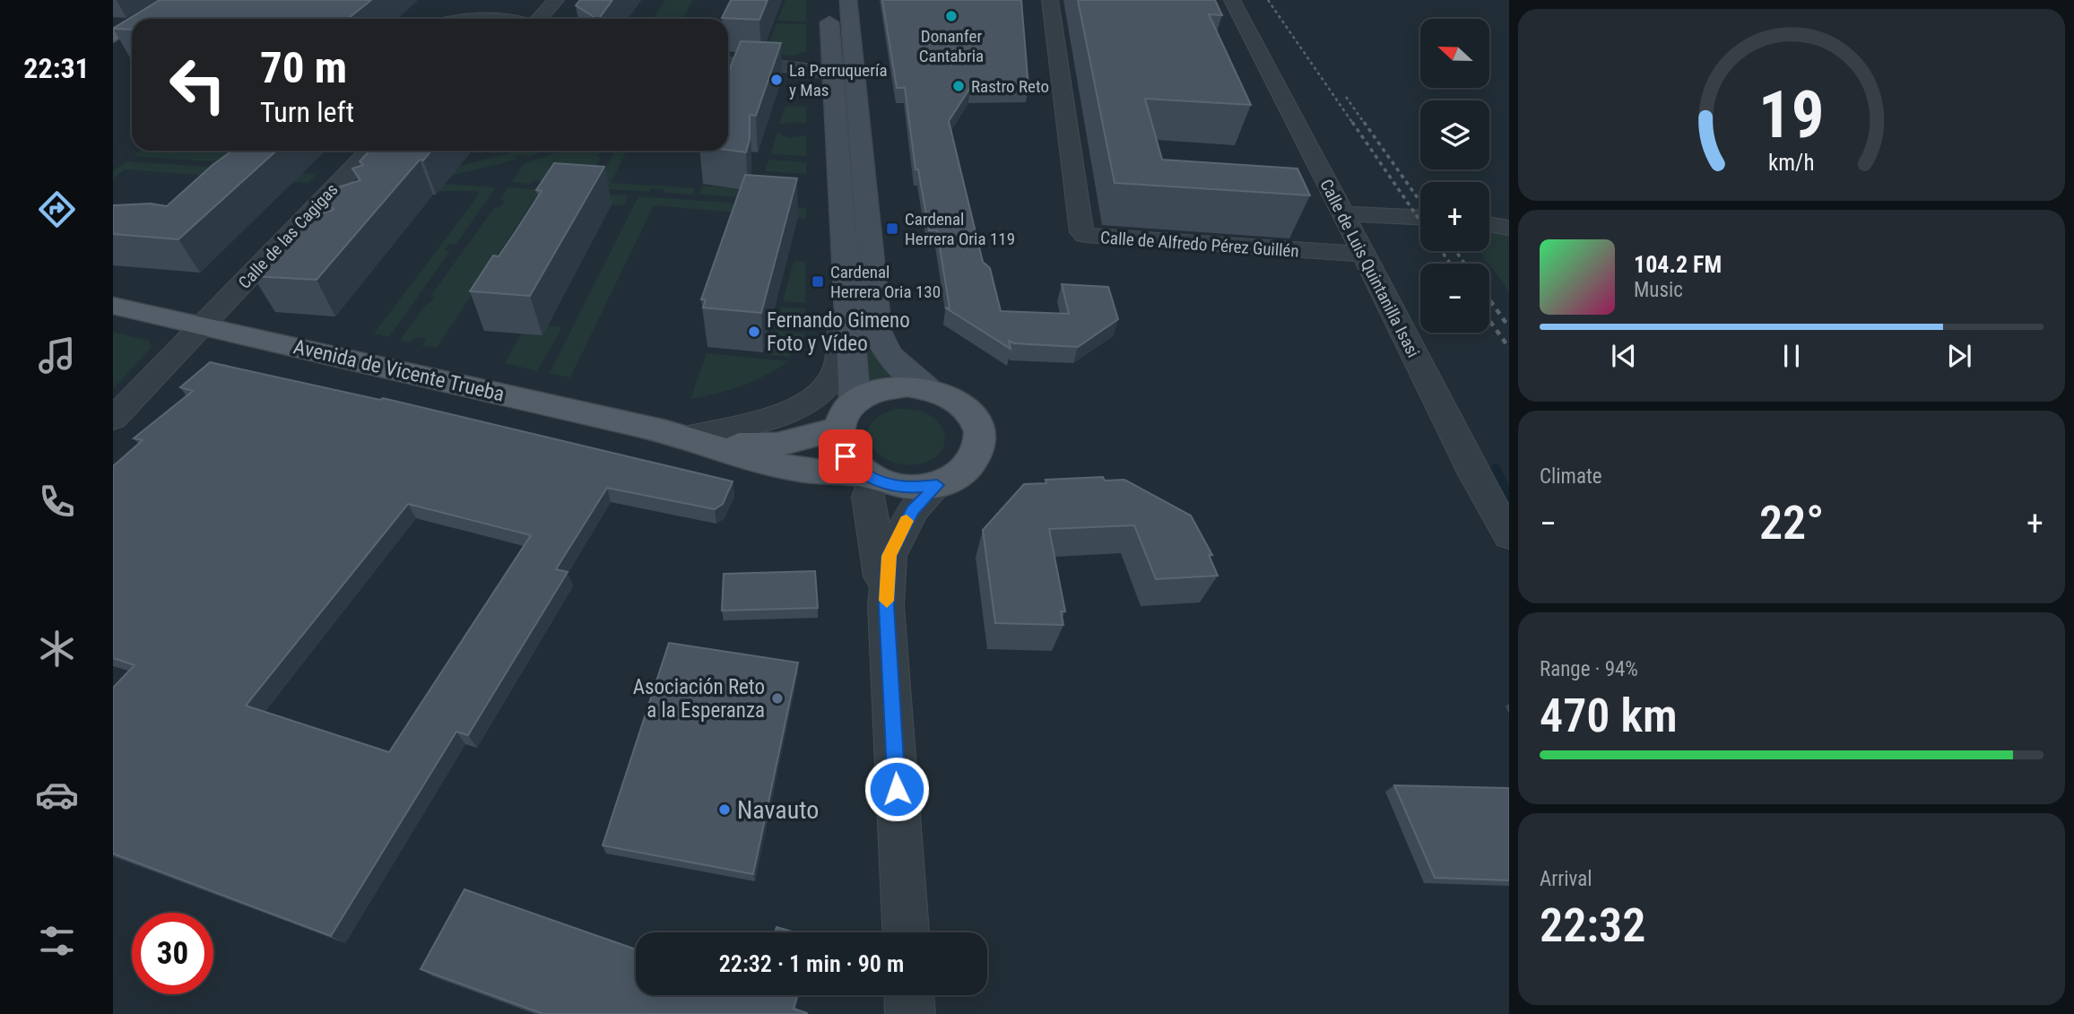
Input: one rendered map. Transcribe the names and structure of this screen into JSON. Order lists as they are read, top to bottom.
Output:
{
  "streets": {
    "main road": ["Avenida de Vicente Trueba"],
    "street": ["Calle de las Cagigas", "Calle de Alfredo Pérez Guillén", "Calle de Luis Quintanilla Isasi"]
  },
  "crossings": [
    ["Calle de las Cagigas", "Avenida de Vicente Trueba"],
    ["Calle de Alfredo Pérez Guillén", "Calle de Luis Quintanilla Isasi"]
  ],
  "places": {
    "other": [
      "Donanfer Cantabria",
      "La Perruquería y Mas",
      "Rastro Reto",
      "Fernando Gimeno Foto y Vídeo",
      "Asociación Reto a la Esperanza",
      "Navauto"
    ],
    "transit": ["Cardenal Herrera Oria 119", "Cardenal Herrera Oria 130"]
  },
  "north": "left",
  "page": {
    "tabs": "22:31",
    "map_buttons": ["+", "−"],
    "turn": ["70 m", "Turn left"],
    "song": ["104.2 FM", "Music"],
    "tile": [
      "Climate",
      ["Range · 94%", "470 km"],
      ["Arrival", "22:32"]
    ],
    "heat": ["−", "22°", "+"],
    "limit": "30",
    "trip": "22:32 · 1 min · 90 m",
    "gauge": ["19", "km/h"]
  }
}
